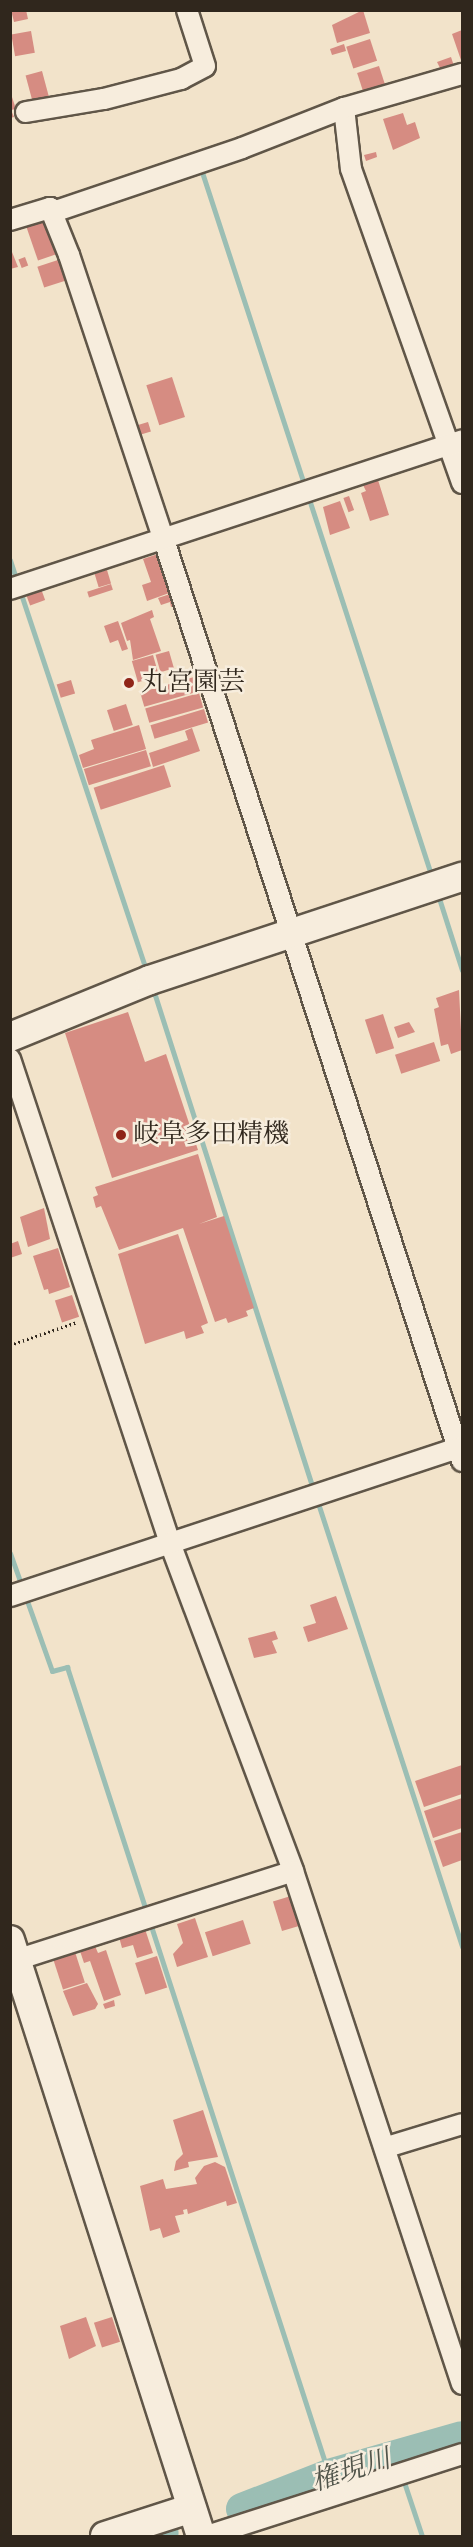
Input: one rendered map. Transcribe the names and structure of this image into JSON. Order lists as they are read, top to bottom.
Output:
{
  "water": ["権現川"],
  "places": ["丸宮園芸", "岐阜多田精機"]
}
